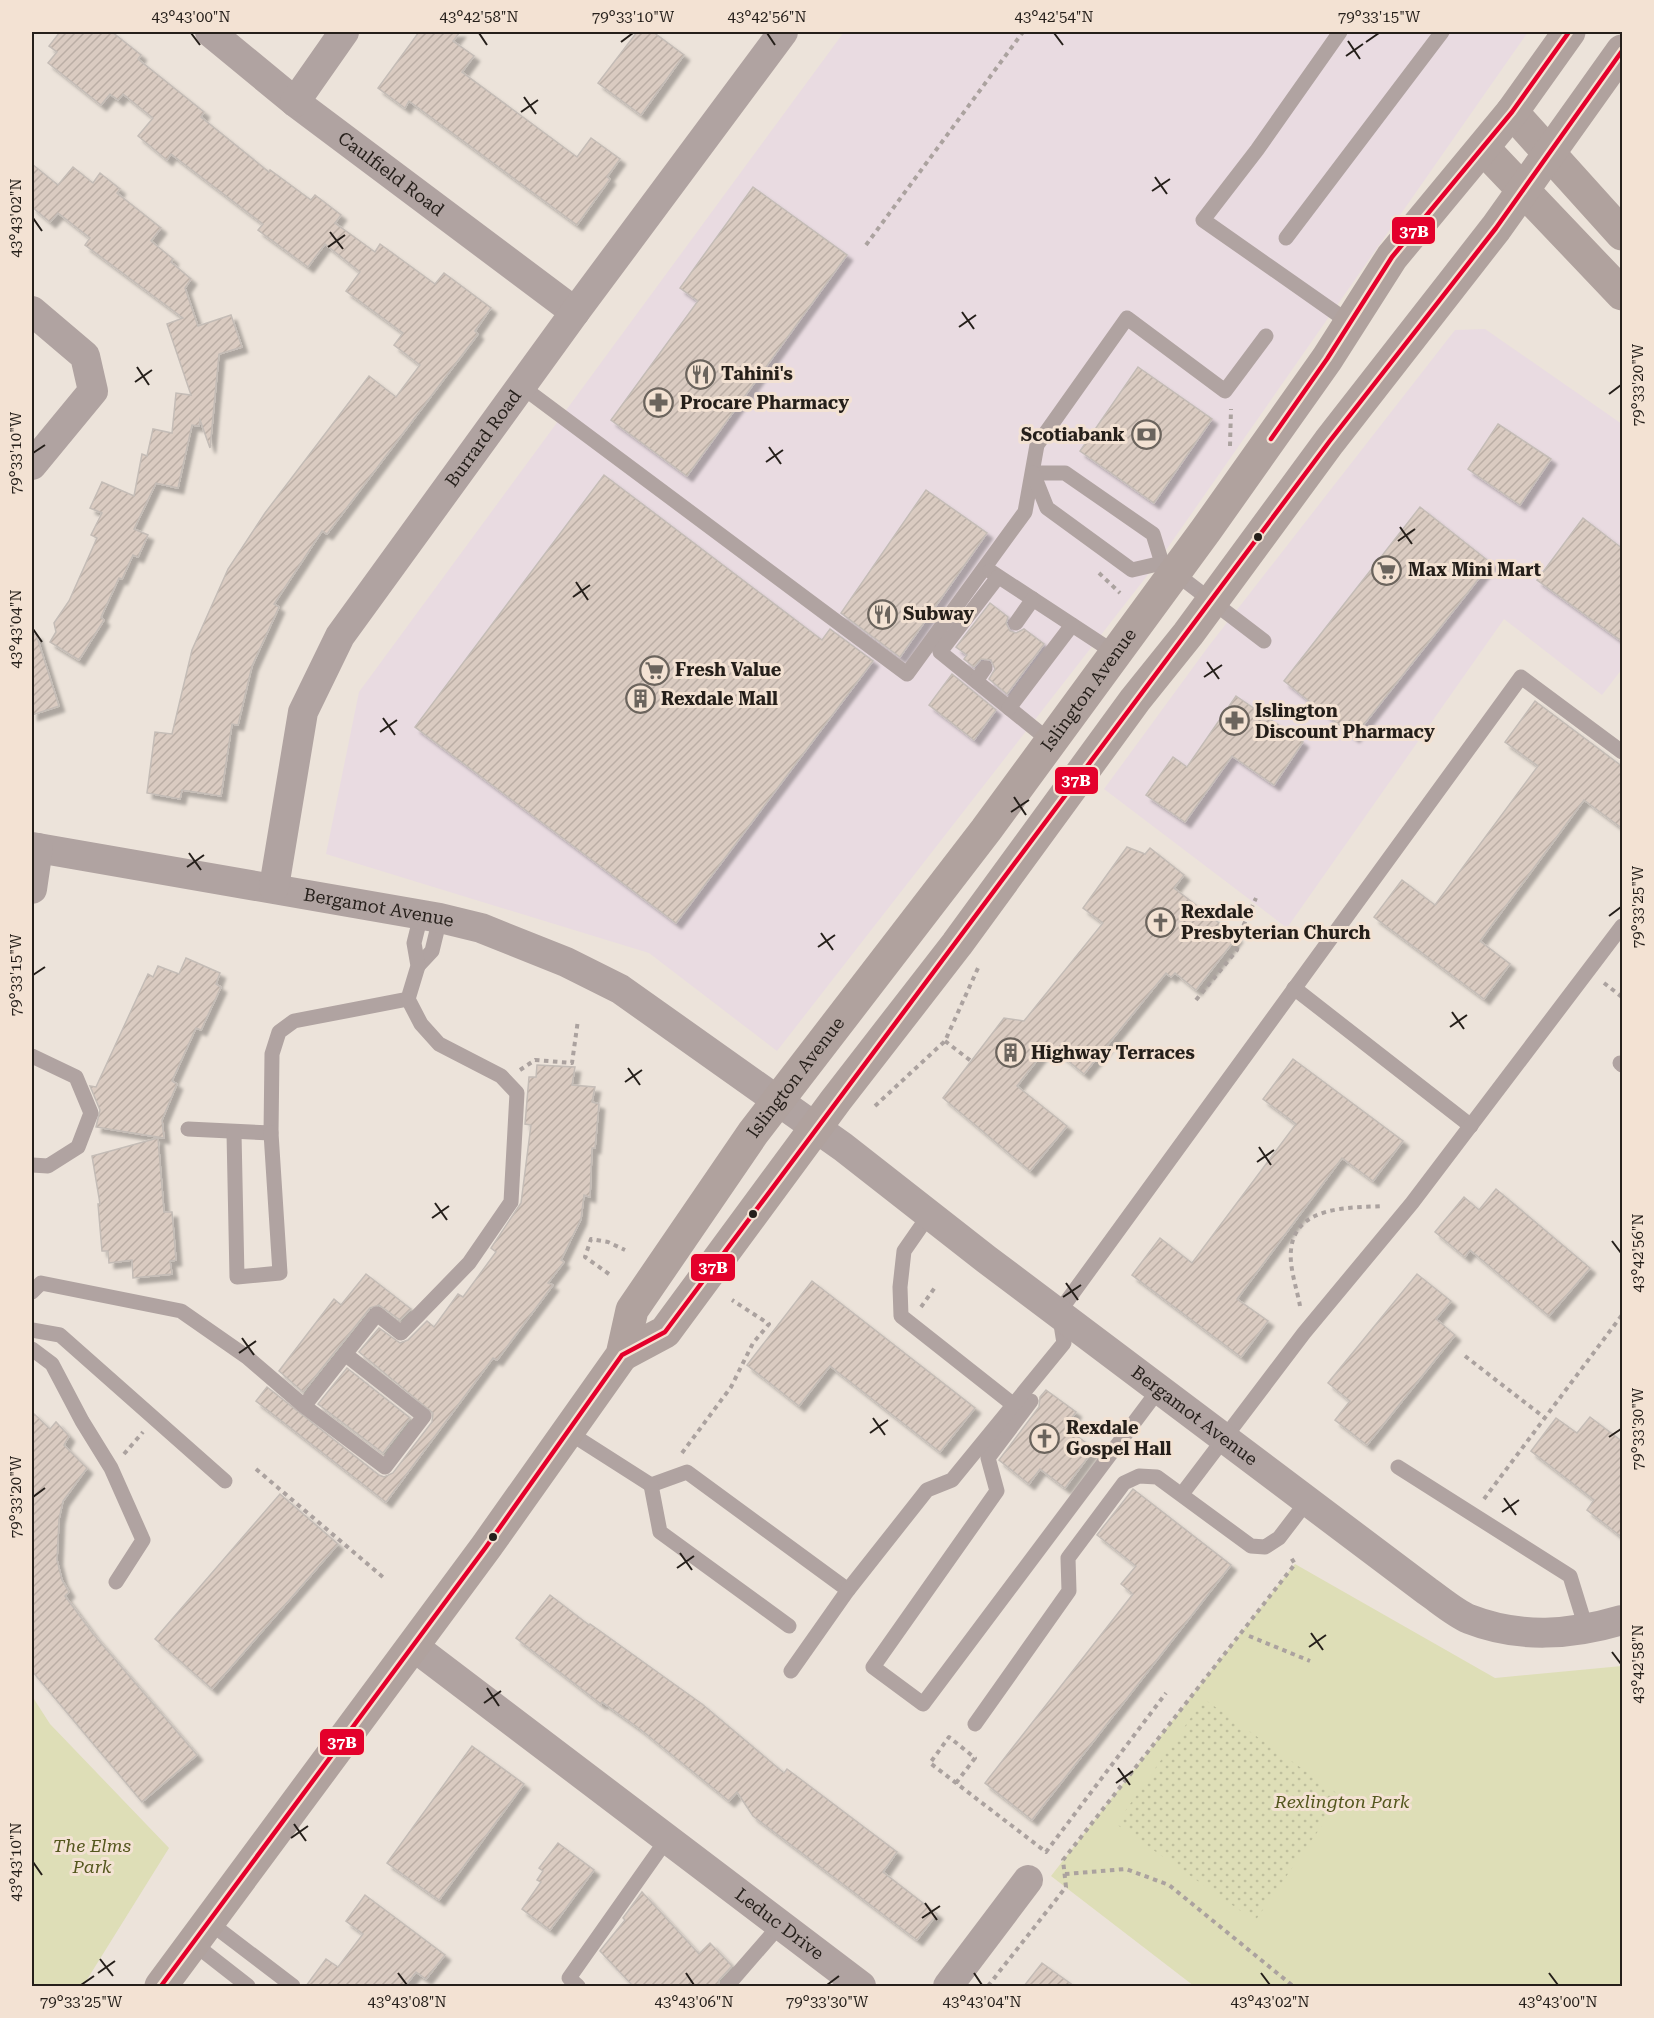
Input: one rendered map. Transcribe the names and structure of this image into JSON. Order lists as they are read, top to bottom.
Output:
{
  "streets": {
    "main road": ["Islington Avenue"],
    "street": [
      "Caulfield Road",
      "Burrard Road",
      "Bergamot Avenue",
      "Leduc Drive"
    ]
  },
  "crossings": [
    ["Caulfield Road", "Burrard Road"],
    ["Burrard Road", "Bergamot Avenue"],
    ["Islington Avenue", "Bergamot Avenue"],
    ["Islington Avenue", "Leduc Drive"]
  ],
  "parks": ["Rexlington Park", "The Elms Park"],
  "places": {
    "restaurant": ["Tahini's", "Subway"],
    "pharmacy": ["Procare Pharmacy", "Islington Discount Pharmacy"],
    "bank": ["Scotiabank"],
    "supermarket": ["Max Mini Mart", "Fresh Value"],
    "building": ["Rexdale Mall", "Highway Terraces"],
    "church": ["Rexdale Presbyterian Church", "Rexdale Gospel Hall"]
  },
  "lines": ["transit line 37B"],
  "coordinates": [
    "43°43'00\"N",
    "43°42'58\"N",
    "79°33'10\"W",
    "43°42'56\"N",
    "43°42'54\"N",
    "79°33'15\"W",
    "43°43'02\"N",
    "79°33'20\"W",
    "43°43'04\"N",
    "79°33'25\"W",
    "79°33'30\"W",
    "43°43'10\"N",
    "43°43'08\"N",
    "43°43'06\"N"
  ]
}
